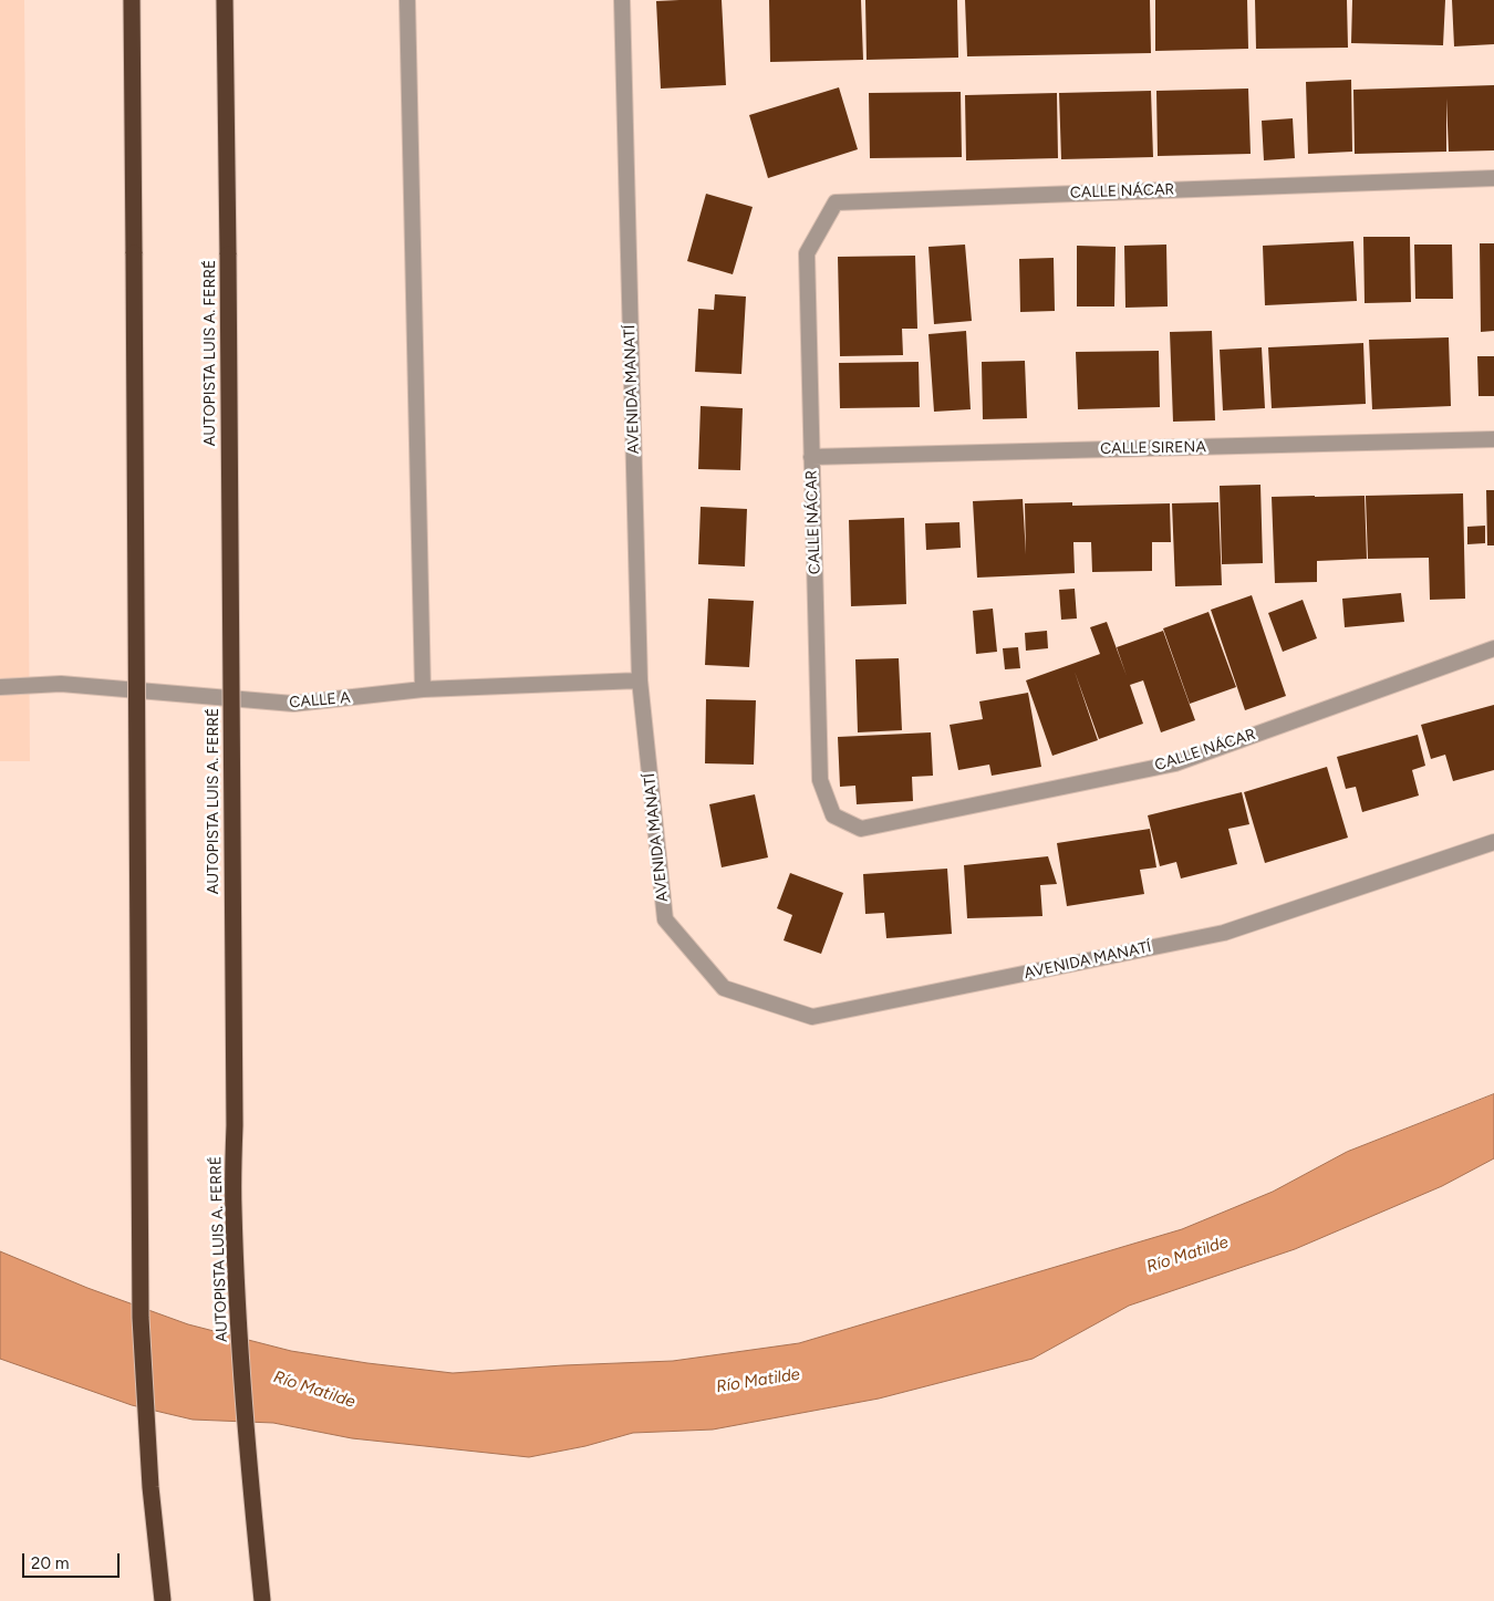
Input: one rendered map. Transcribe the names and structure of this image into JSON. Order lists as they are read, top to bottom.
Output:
{
  "streets": {
    "highway": ["AUTOPISTA LUIS A. FERRÉ"],
    "street": [
      "CALLE NÁCAR",
      "AVENIDA MANATÍ",
      "CALLE SIRENA",
      "CALLE A"
    ]
  },
  "crossings": [
    ["CALLE NÁCAR", "CALLE SIRENA"],
    ["AVENIDA MANATÍ", "CALLE A"]
  ],
  "water": ["Río Matilde"],
  "scale_bar": "20 m"
}
